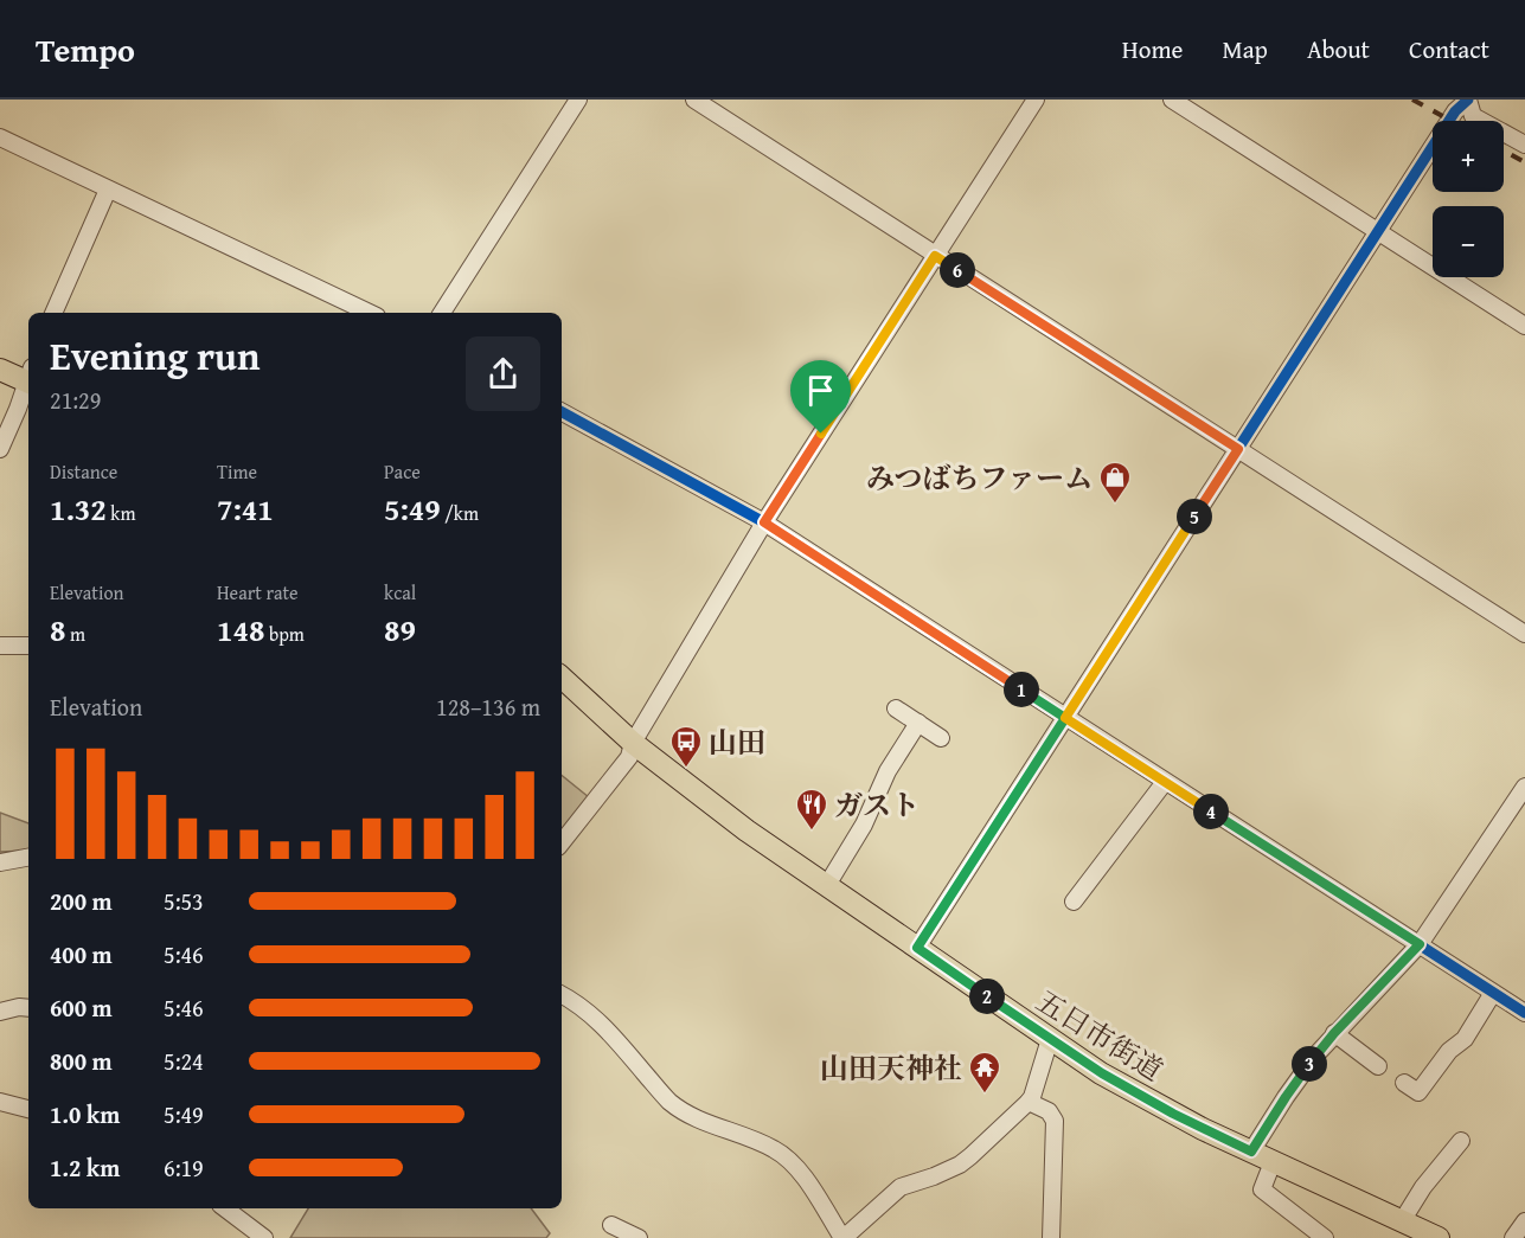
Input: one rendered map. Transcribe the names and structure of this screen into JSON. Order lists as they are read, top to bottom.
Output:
{
  "streets": {
    "main road": ["五日市街道"]
  },
  "places": {
    "shop": ["みつばちファーム"],
    "bus stop": ["山田"],
    "restaurant": ["ガスト"],
    "temple": ["山田天神社"]
  },
  "page": {
    "header": "Tempo",
    "nav": [
      "Home",
      "Map",
      "About",
      "Contact"
    ],
    "map_buttons": ["+", "−"],
    "pins": [
      "6",
      "5",
      "1",
      "4",
      "2",
      "3"
    ],
    "heading": ["Evening run", "21:29"],
    "stats": [
      ["Distance", "1.32 km"],
      ["Time", "7:41"],
      ["Pace", "5:49 /km"],
      ["Elevation", "8 m"],
      ["Heart rate", "148 bpm"],
      ["kcal", "89"]
    ],
    "chart": ["Elevation", "128–136 m"],
    "list": [
      {
        "name": "200 m",
        "note": "5:53"
      },
      {
        "name": "400 m",
        "note": "5:46"
      },
      {
        "name": "600 m",
        "note": "5:46"
      },
      {
        "name": "800 m",
        "note": "5:24"
      },
      {
        "name": "1.0 km",
        "note": "5:49"
      },
      {
        "name": "1.2 km",
        "note": "6:19"
      }
    ]
  }
}
